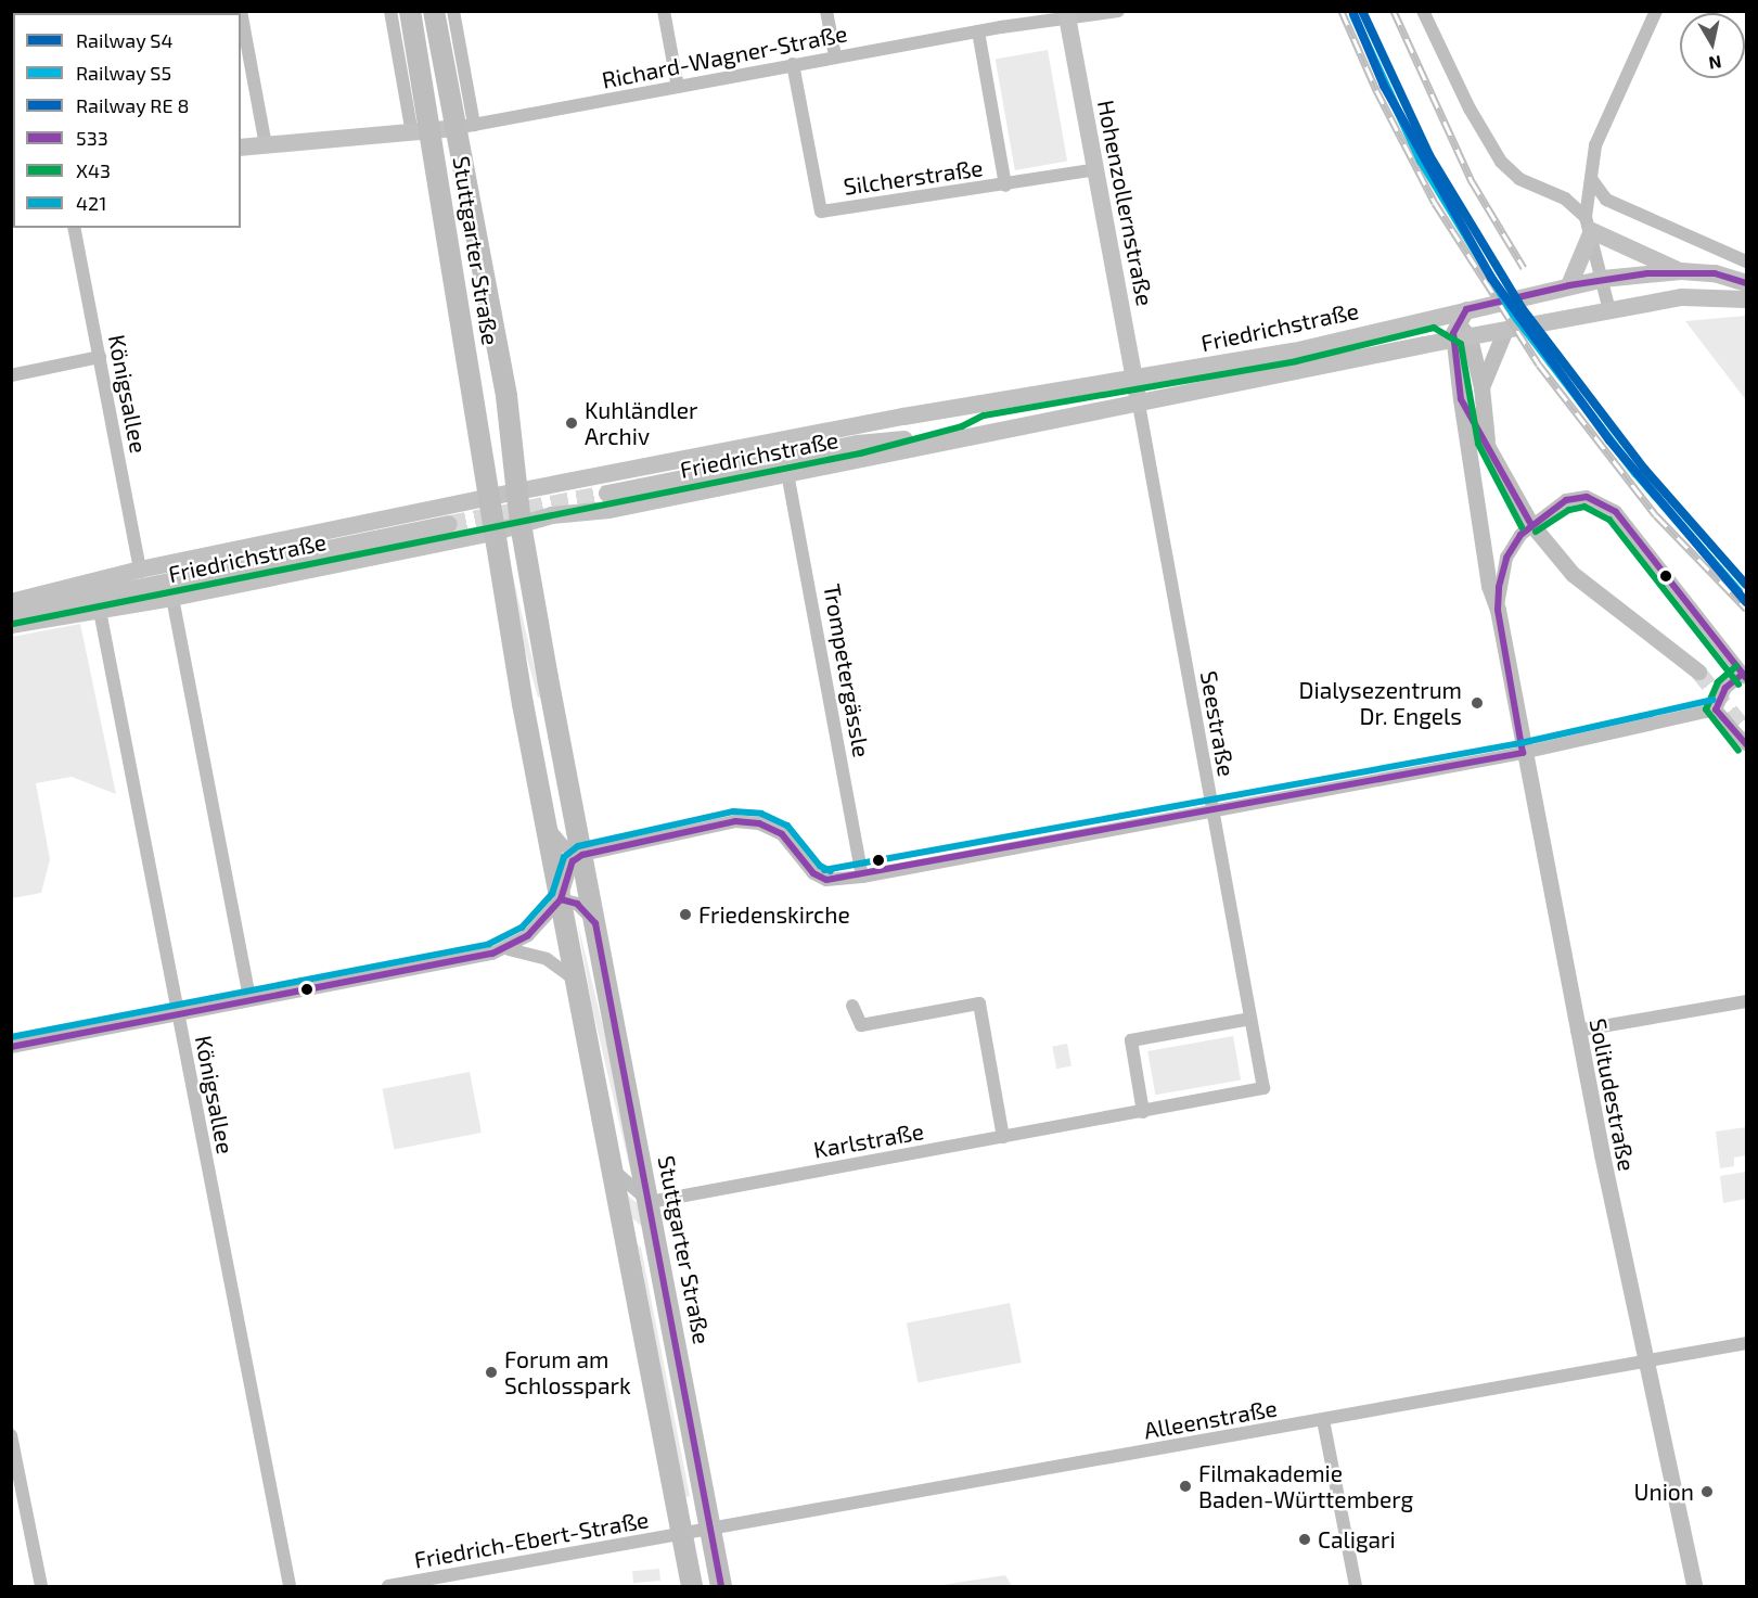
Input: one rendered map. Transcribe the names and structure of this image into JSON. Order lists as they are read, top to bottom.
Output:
{
  "streets": {
    "main road": ["Hohenzollernstraße", "Stuttgarter Straße", "Friedrichstraße"],
    "street": [
      "Richard-Wagner-Straße",
      "Silcherstraße",
      "Königsallee",
      "Trompetergässle",
      "Seestraße",
      "Solitudestraße",
      "Karlstraße",
      "Alleenstraße",
      "Friedrich-Ebert-Straße"
    ]
  },
  "crossings": [
    ["Richard-Wagner-Straße", "Silcherstraße"],
    ["Richard-Wagner-Straße", "Hohenzollernstraße"],
    ["Richard-Wagner-Straße", "Stuttgarter Straße"],
    ["Hohenzollernstraße", "Friedrichstraße"],
    ["Hohenzollernstraße", "Seestraße"],
    ["Stuttgarter Straße", "Friedrichstraße"],
    ["Stuttgarter Straße", "Karlstraße"],
    ["Stuttgarter Straße", "Alleenstraße"],
    ["Stuttgarter Straße", "Friedrich-Ebert-Straße"],
    ["Friedrichstraße", "Königsallee"],
    ["Friedrichstraße", "Trompetergässle"],
    ["Friedrichstraße", "Seestraße"],
    ["Friedrichstraße", "Solitudestraße"],
    ["Seestraße", "Karlstraße"],
    ["Solitudestraße", "Alleenstraße"],
    ["Alleenstraße", "Friedrich-Ebert-Straße"]
  ],
  "places": [
    "Kuhländler Archiv",
    "Dialysezentrum Dr. Engels",
    "Friedenskirche",
    "Forum am Schlosspark",
    "Filmakademie Baden-Württemberg",
    "Union",
    "Caligari"
  ],
  "lines": [
    "rail line S4",
    "rail line S5",
    "transit line 533",
    "transit line X43",
    "transit line 421"
  ],
  "legend": [
    "Railway S4",
    "Railway S5",
    "Railway RE 8",
    "533",
    "X43",
    "421"
  ],
  "north": "bottom"
}
